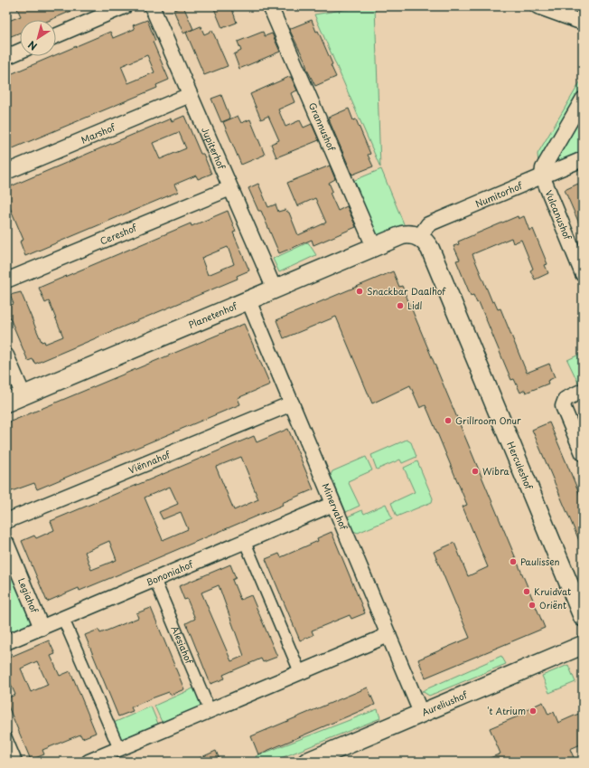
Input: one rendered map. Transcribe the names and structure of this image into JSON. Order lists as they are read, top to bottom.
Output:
{
  "streets": {
    "street": [
      "Grannushof",
      "Marshof",
      "Jupiterhof",
      "Numitorhof",
      "Vulcanushof",
      "Cereshof",
      "Planetenhof",
      "Viënnahof",
      "Herculeshof",
      "Minervahof",
      "Bononiahof",
      "Legiahof",
      "Alesiahof",
      "Aureliushof"
    ]
  },
  "crossings": [
    ["Grannushof", "Planetenhof"],
    ["Marshof", "Jupiterhof"],
    ["Jupiterhof", "Cereshof"],
    ["Jupiterhof", "Planetenhof"],
    ["Numitorhof", "Vulcanushof"],
    ["Numitorhof", "Planetenhof"],
    ["Numitorhof", "Herculeshof"],
    ["Planetenhof", "Herculeshof"],
    ["Planetenhof", "Minervahof"],
    ["Viënnahof", "Minervahof"],
    ["Minervahof", "Bononiahof"],
    ["Minervahof", "Aureliushof"],
    ["Bononiahof", "Legiahof"],
    ["Bononiahof", "Alesiahof"]
  ],
  "places": [
    "Snackbar Daalhof",
    "Lidl",
    "Grillroom Onur",
    "Wibra",
    "Paulissen",
    "Kruidvat",
    "Oriënt",
    "'t Atrium"
  ],
  "north": "bottom left"
}
